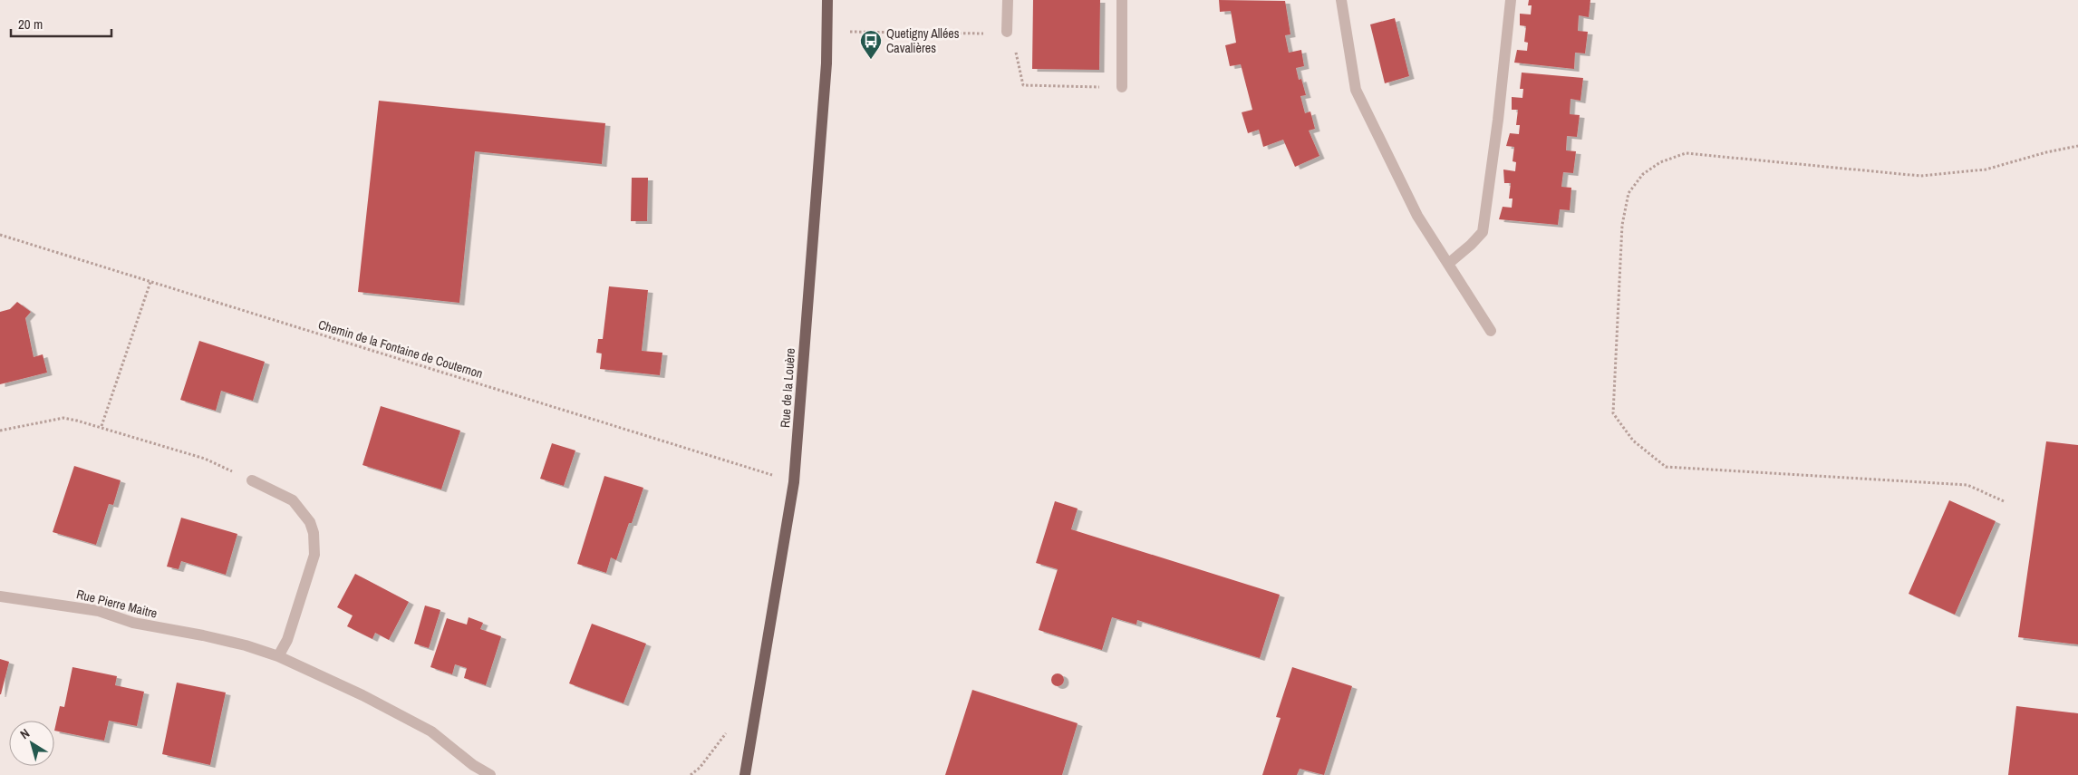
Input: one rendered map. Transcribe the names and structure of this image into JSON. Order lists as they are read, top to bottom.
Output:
{
  "streets": {
    "main road": ["Rue de la Louère"],
    "street": ["Rue Pierre Maitre"],
    "path": ["Chemin de la Fontaine de Couternon"]
  },
  "crossings": [
    ["Chemin de la Fontaine de Couternon", "Rue de la Louère"]
  ],
  "places": {
    "bus stop": ["Quetigny Allées Cavalières"]
  },
  "scale_bar": "20 m",
  "north": "top left"
}
